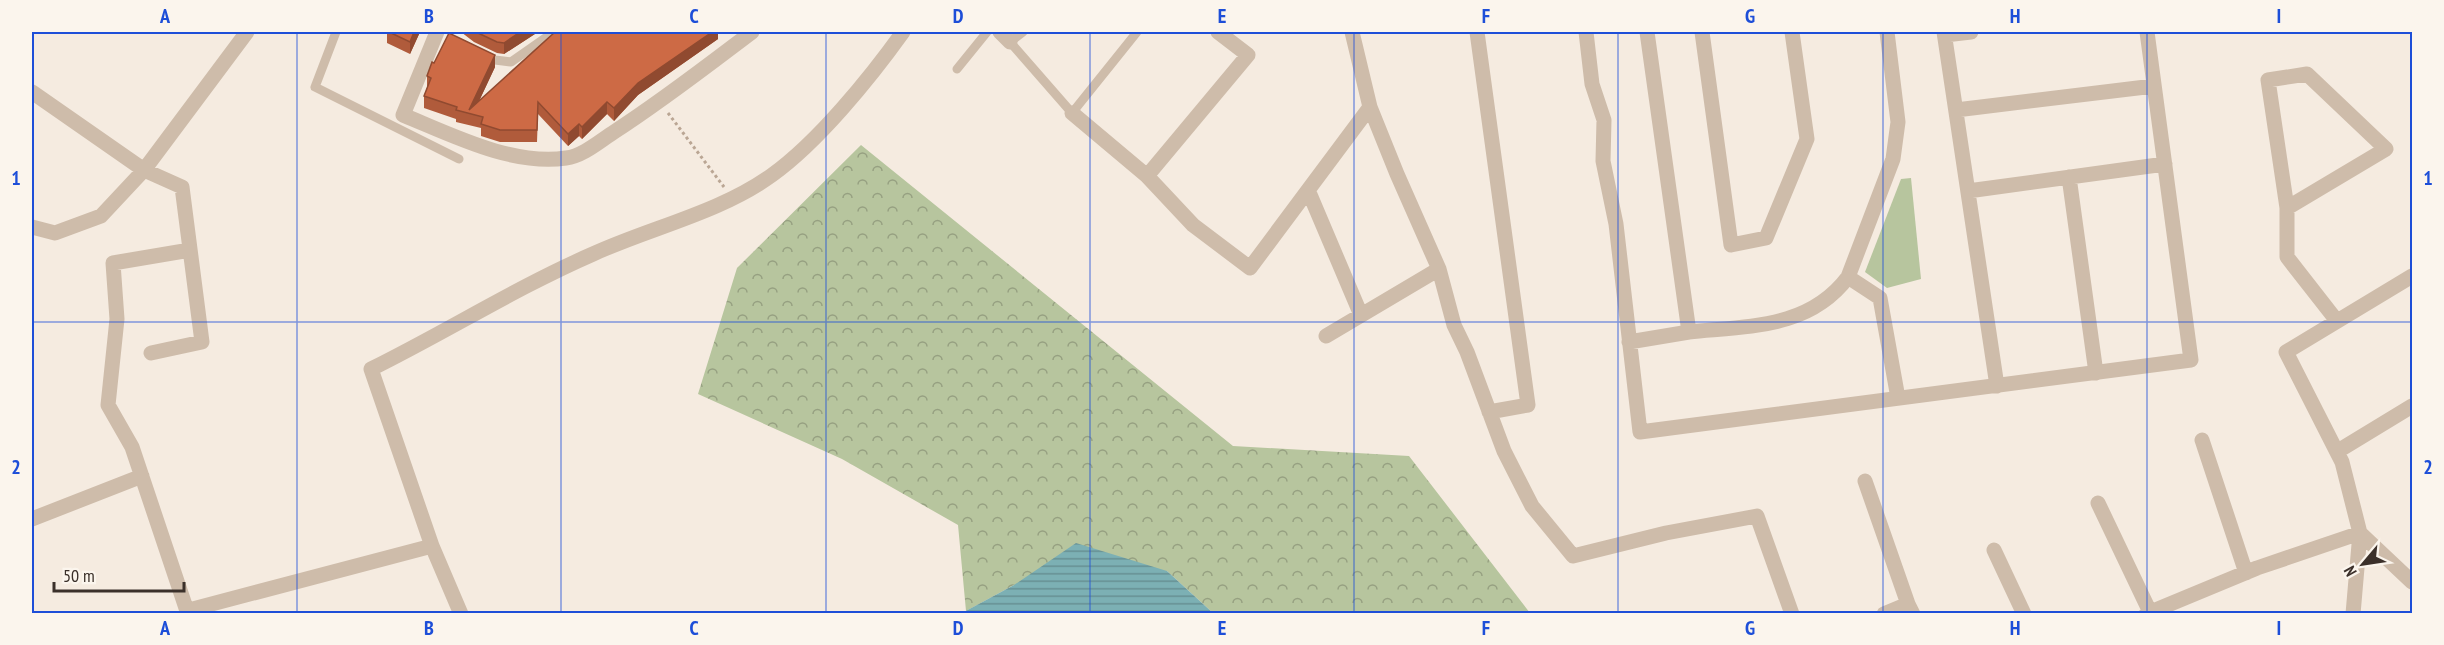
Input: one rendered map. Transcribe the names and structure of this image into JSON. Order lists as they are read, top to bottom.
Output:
{
  "scale_bar": "50 m",
  "north": "bottom left",
  "grid": {
    "columns": [
      "A",
      "B",
      "C",
      "D",
      "E",
      "F",
      "G",
      "H",
      "I"
    ],
    "rows": ["1", "2"]
  }
}
